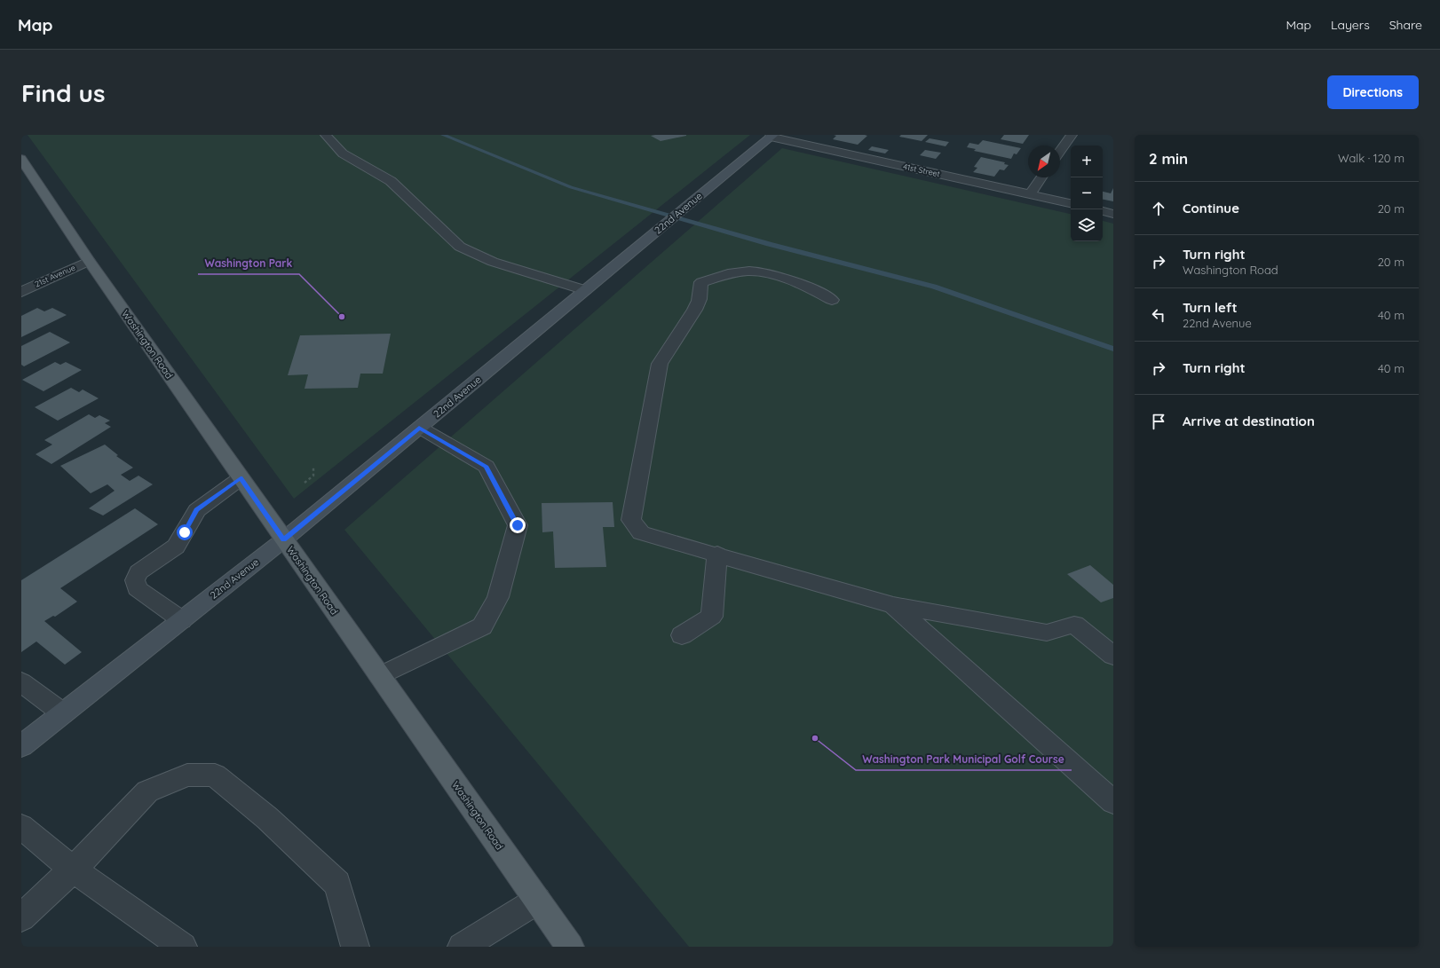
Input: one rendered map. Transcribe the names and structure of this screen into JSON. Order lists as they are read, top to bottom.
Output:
{
  "streets": {
    "main road": ["Washington Road"],
    "street": ["41st Street", "22nd Avenue", "21st Avenue"]
  },
  "crossings": [
    ["41st Street", "22nd Avenue"],
    ["22nd Avenue", "Washington Road"],
    ["21st Avenue", "Washington Road"]
  ],
  "places": ["Washington Park", "Washington Park Municipal Golf Course"],
  "north": "bottom left",
  "page": {
    "header": "Map",
    "nav": ["Map", "Layers", "Share"],
    "buttons": "Directions",
    "title": "Find us",
    "heading": ["2 min", "Walk · 120 m"],
    "map_buttons": ["+", "−"],
    "list": [
      ["Continue", "20 m"],
      ["Turn right", "Washington Road", "20 m"],
      ["Turn left", "22nd Avenue", "40 m"],
      ["Turn right", "40 m"],
      "Arrive at destination"
    ]
  }
}
